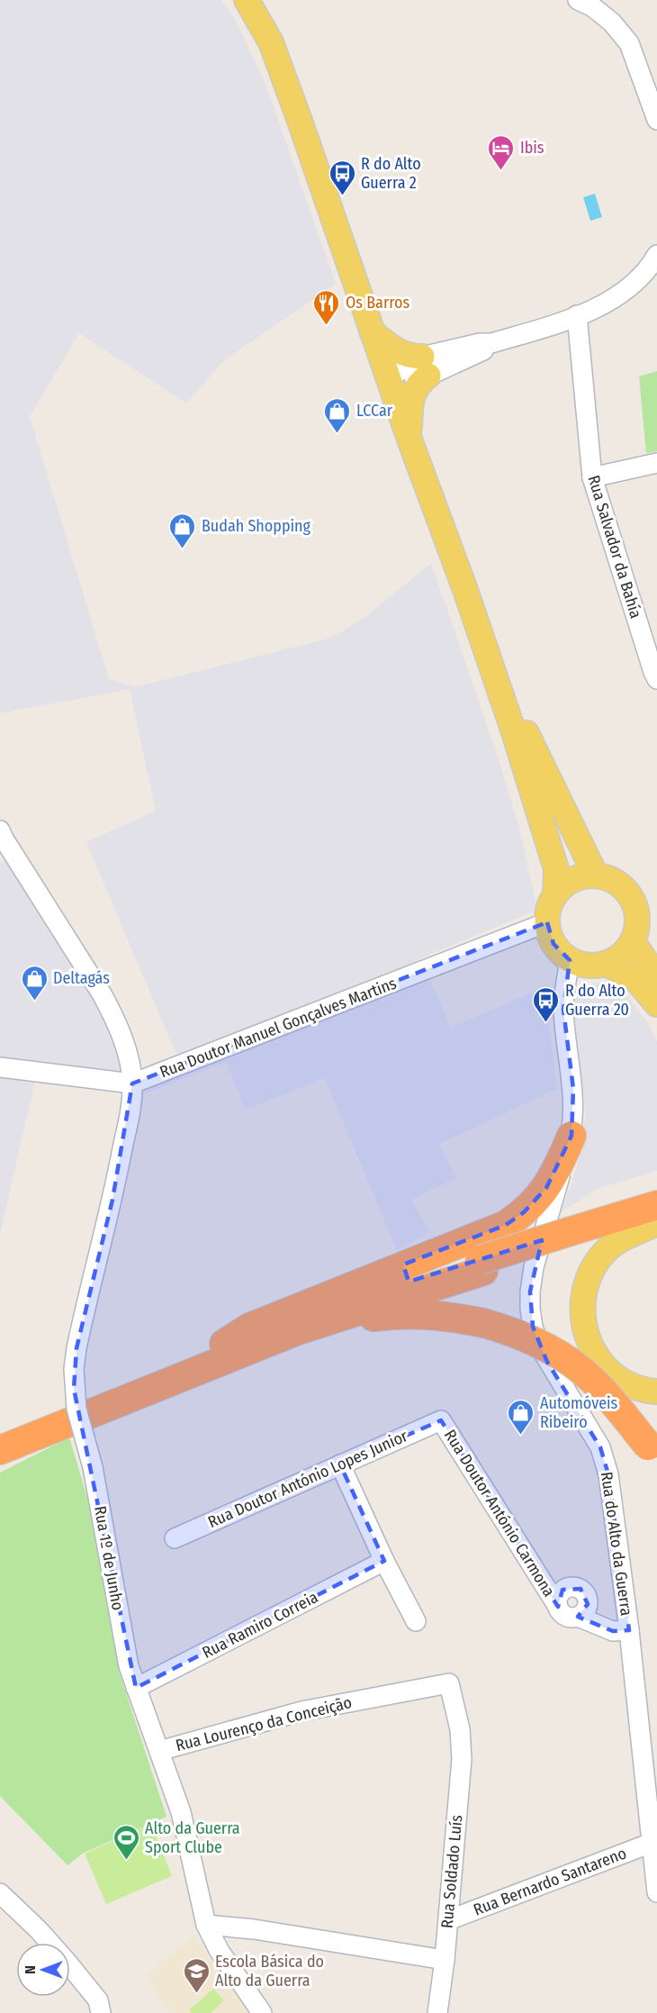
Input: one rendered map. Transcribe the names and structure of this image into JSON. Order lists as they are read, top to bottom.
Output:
{
  "streets": {
    "street": [
      "Rua Salvador da Bahía",
      "Rua Doutor Manuel Gonçalves Martins",
      "Rua Doutor António Lopes Junior",
      "Rua Doutor António Carmona",
      "Rua do Alto da Guerra",
      "Rua 1º de Junho",
      "Rua Ramiro Correia",
      "Rua Lourenço da Conceição",
      "Rua Soldado Luís",
      "Rua Bernardo Santareno"
    ]
  },
  "crossings": [
    ["Rua Doutor Manuel Gonçalves Martins", "Rua do Alto da Guerra"],
    ["Rua Doutor Manuel Gonçalves Martins", "Rua 1º de Junho"],
    ["Rua Doutor António Lopes Junior", "Rua Doutor António Carmona"],
    ["Rua do Alto da Guerra", "Rua Bernardo Santareno"],
    ["Rua 1º de Junho", "Rua Ramiro Correia"],
    ["Rua 1º de Junho", "Rua Lourenço da Conceição"],
    ["Rua Lourenço da Conceição", "Rua Soldado Luís"],
    ["Rua Soldado Luís", "Rua Bernardo Santareno"]
  ],
  "places": {
    "hotel": ["Ibis"],
    "bus stop": ["R do Alto Guerra 2", "R do Alto Guerra 20"],
    "restaurant": ["Os Barros"],
    "shop": [
      "LCCar",
      "Budah Shopping",
      "Deltagás",
      "Automóveis Ribeiro"
    ],
    "sports": ["Alto da Guerra Sport Clube"],
    "school or university": ["Escola Básica do Alto da Guerra"]
  },
  "north": "left"
}
